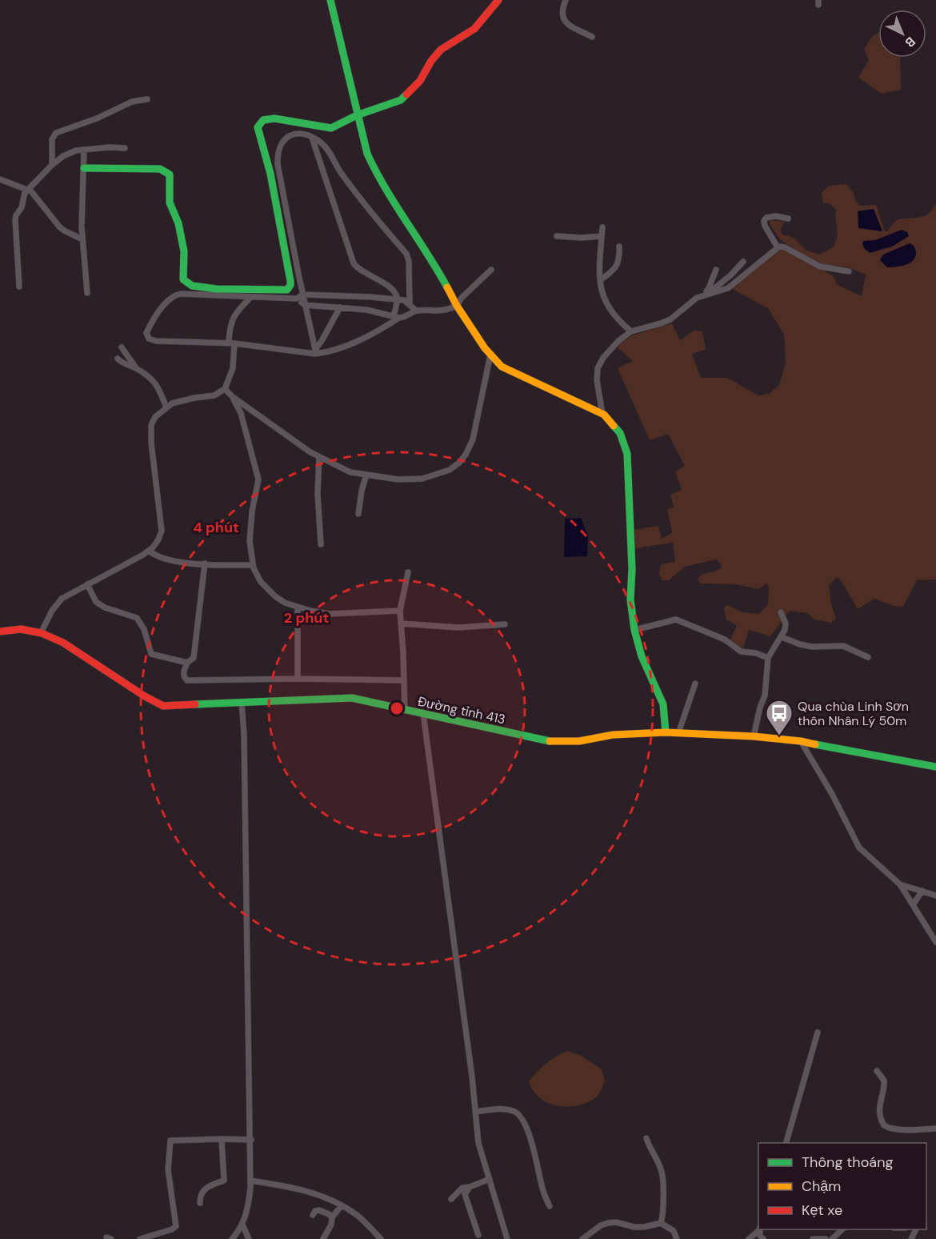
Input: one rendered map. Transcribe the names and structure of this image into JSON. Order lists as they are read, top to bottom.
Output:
{
  "streets": {
    "street": ["Đường tỉnh 413"]
  },
  "places": {
    "bus stop": ["Qua chùa Linh Sơn thôn Nhân Lý 50m"]
  },
  "legend": ["Thông thoáng", "Chậm", "Kẹt xe"],
  "north": "bottom right",
  "rings": ["4 phút", "2 phút"]
}
